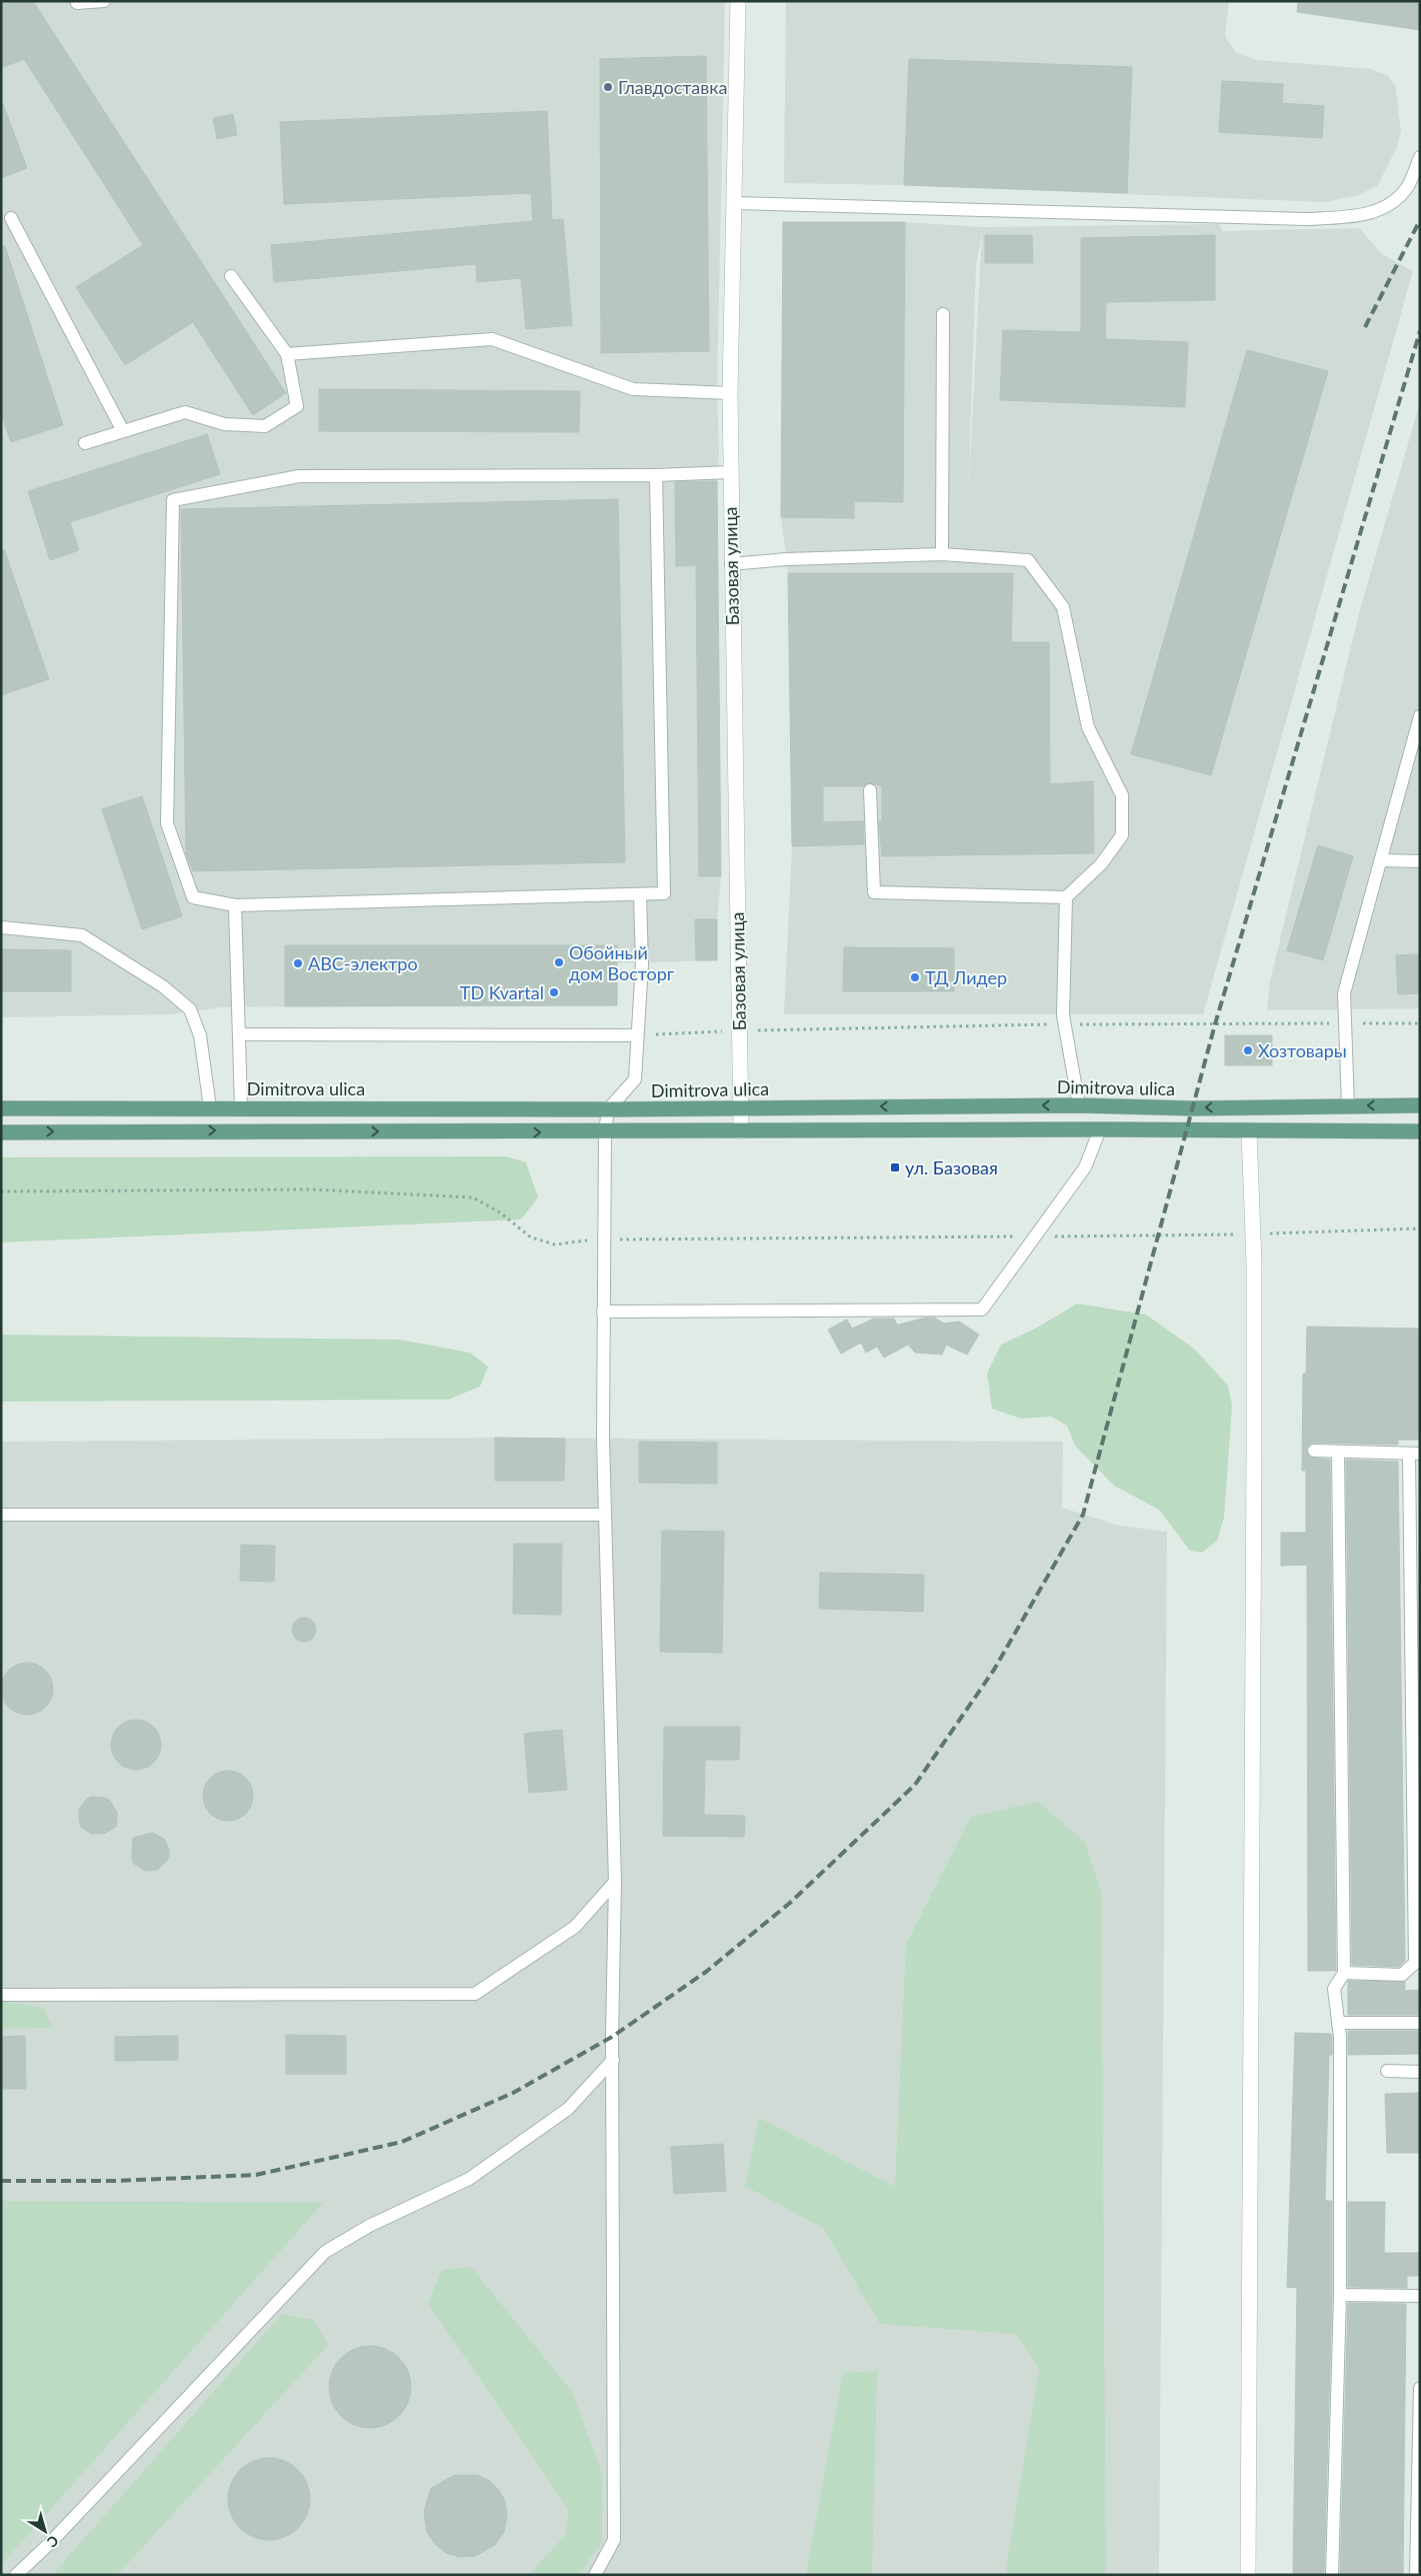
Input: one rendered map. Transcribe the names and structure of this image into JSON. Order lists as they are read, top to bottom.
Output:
{
  "streets": {
    "main road": ["Dimitrova ulica"],
    "street": ["Базовая улица"]
  },
  "crossings": [
    ["Базовая улица", "Dimitrova ulica"]
  ],
  "places": {
    "other": [
      "Главдоставка",
      "Обойный дом Восторг",
      "АВС-электро",
      "ТД Лидер",
      "TD Kvartal",
      "Хозтовары"
    ],
    "transit": ["ул. Базовая"]
  },
  "north": "bottom right"
}
